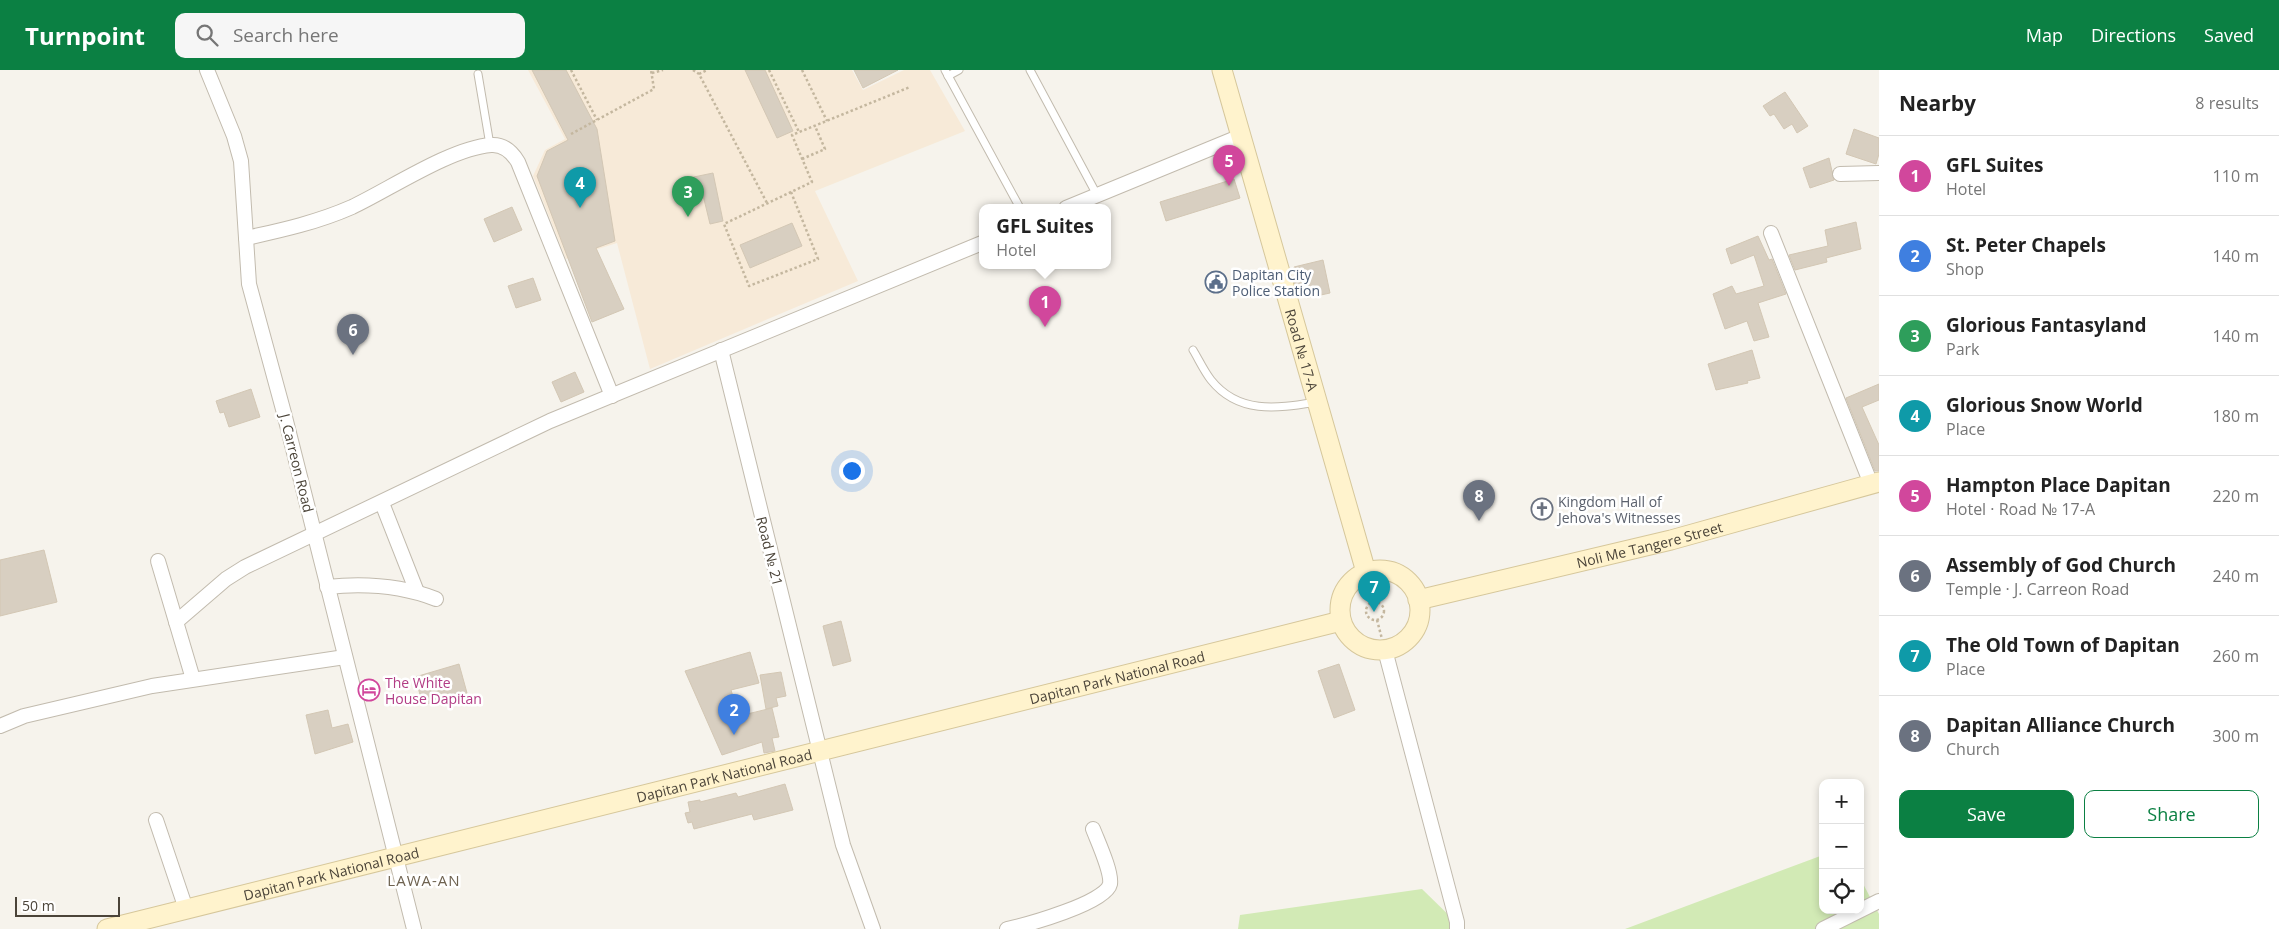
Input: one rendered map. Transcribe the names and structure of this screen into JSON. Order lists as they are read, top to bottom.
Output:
{
  "streets": {
    "main road": ["Road № 17-A", "Noli Me Tangere Street", "Dapitan Park National Road"],
    "street": ["J. Carreon Road", "Road № 21"]
  },
  "crossings": [
    ["J. Carreon Road", "Dapitan Park National Road"],
    ["Road № 21", "Dapitan Park National Road"]
  ],
  "districts": ["LAWA-AN"],
  "places": {
    "public building": ["Dapitan City Police Station"],
    "church": ["Kingdom Hall of Jehova's Witnesses"],
    "hotel": ["The White House Dapitan"]
  },
  "scale_bar": "50 m",
  "page": {
    "header": "Turnpoint",
    "search": "Search here",
    "nav": ["Map", "Directions", "Saved"],
    "heading": ["Nearby", "8 results"],
    "list": [
      {
        "mark": "1",
        "name": "GFL Suites",
        "note": "Hotel",
        "value": "110 m"
      },
      {
        "mark": "2",
        "name": "St. Peter Chapels",
        "note": "Shop",
        "value": "140 m"
      },
      {
        "mark": "3",
        "name": "Glorious Fantasyland",
        "note": "Park",
        "value": "140 m"
      },
      {
        "mark": "4",
        "name": "Glorious Snow World",
        "note": "Place",
        "value": "180 m"
      },
      {
        "mark": "5",
        "name": "Hampton Place Dapitan",
        "note": "Hotel · Road № 17-A",
        "value": "220 m"
      },
      {
        "mark": "6",
        "name": "Assembly of God Church",
        "note": "Temple · J. Carreon Road",
        "value": "240 m"
      },
      {
        "mark": "7",
        "name": "The Old Town of Dapitan",
        "note": "Place",
        "value": "260 m"
      },
      {
        "mark": "8",
        "name": "Dapitan Alliance Church",
        "note": "Church",
        "value": "300 m"
      }
    ],
    "pins": [
      "5",
      "4",
      "3",
      "1",
      "6",
      "8",
      "7",
      "2"
    ],
    "popup": ["GFL Suites", "Hotel"],
    "buttons": ["Save", "Share"],
    "map_buttons": ["+", "−"],
    "scale": "50 m"
  }
}
